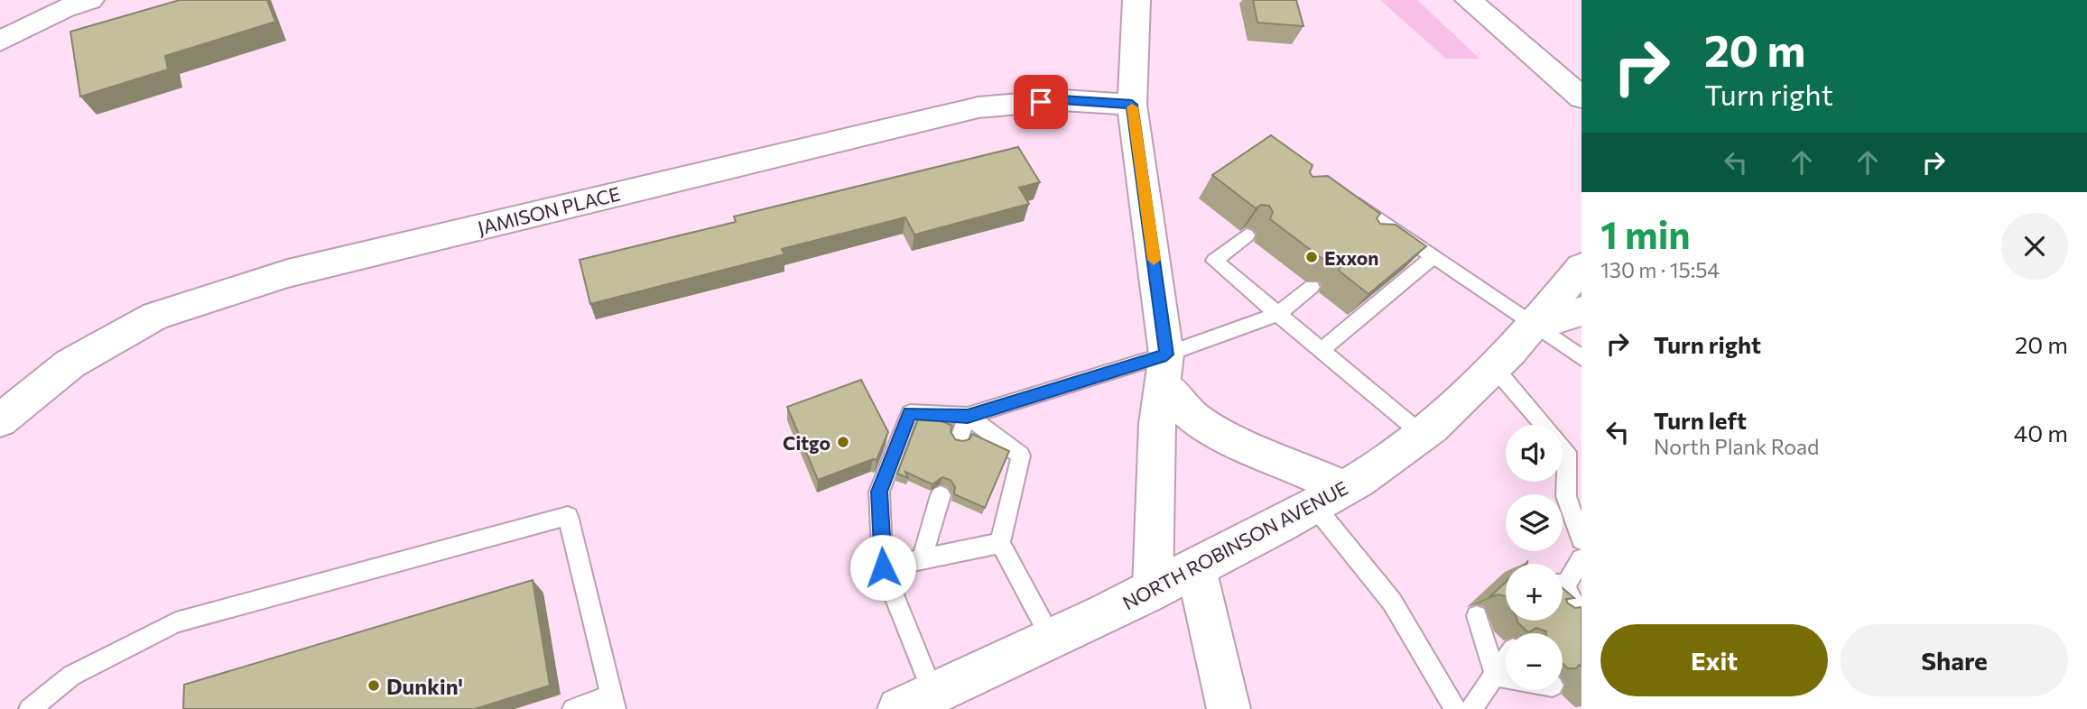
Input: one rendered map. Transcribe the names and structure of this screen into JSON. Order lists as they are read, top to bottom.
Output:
{
  "streets": {
    "main road": ["JAMISON PLACE", "NORTH ROBINSON AVENUE"]
  },
  "places": ["Exxon", "Citgo", "Dunkin'"],
  "page": {
    "turn": ["20 m", "Turn right"],
    "heading": ["1 min", "130 m · 15:54"],
    "list": [
      {
        "name": "Turn right",
        "value": "20 m"
      },
      {
        "name": "Turn left",
        "note": "North Plank Road",
        "value": "40 m"
      }
    ],
    "map_buttons": ["+", "−"],
    "buttons": ["Exit", "Share"]
  }
}
